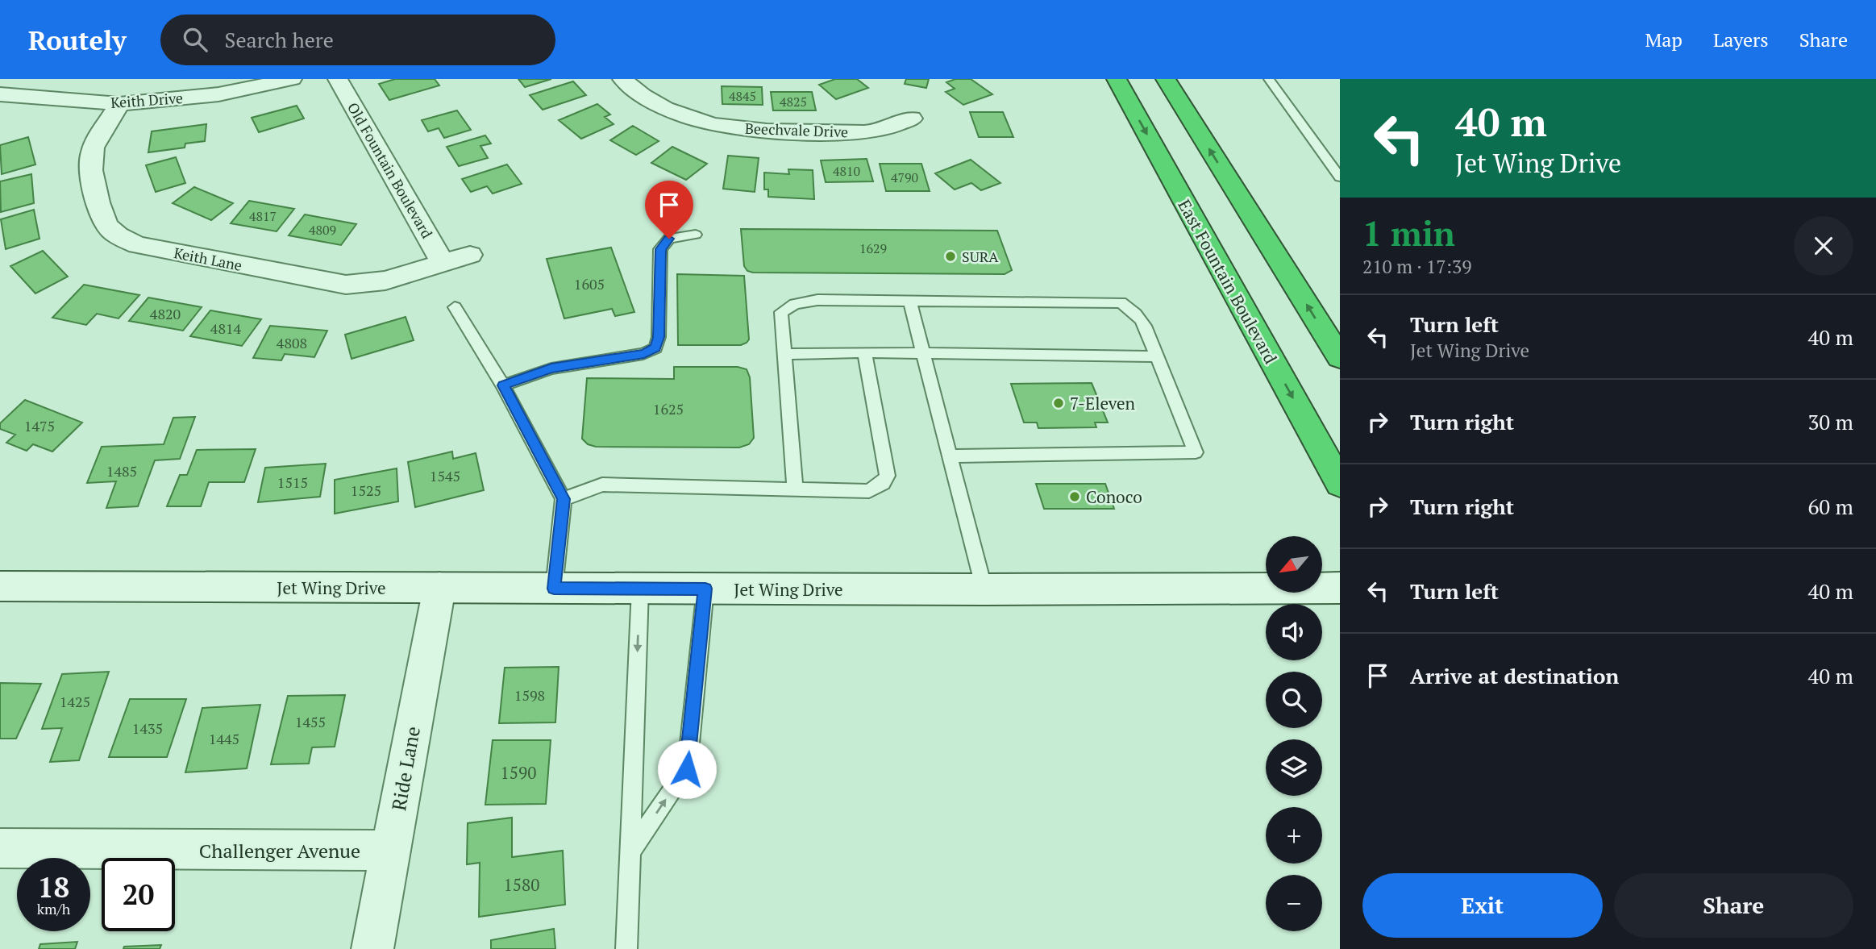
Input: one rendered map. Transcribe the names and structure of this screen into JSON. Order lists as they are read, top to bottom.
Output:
{
  "streets": {
    "highway": ["East Fountain Boulevard"],
    "street": [
      "Keith Drive",
      "Beechvale Drive",
      "Old Fountain Boulevard",
      "Keith Lane",
      "Jet Wing Drive",
      "Ride Lane",
      "Challenger Avenue"
    ]
  },
  "crossings": [
    ["Keith Drive", "Keith Lane"],
    ["Old Fountain Boulevard", "Keith Lane"],
    ["Jet Wing Drive", "Ride Lane"],
    ["Ride Lane", "Challenger Avenue"]
  ],
  "places": ["SURA", "7-Eleven", "Conoco"],
  "house_numbers": [
    "4845",
    "4825",
    "4810",
    "4790",
    "4817",
    "4809",
    "1629",
    "1605",
    "4820",
    "4814",
    "4808",
    "1625",
    "1475",
    "1485",
    "1545",
    "1515",
    "1525",
    "1598",
    "1425",
    "1455",
    "1435",
    "1445",
    "1590",
    "1580"
  ],
  "north": "bottom left",
  "page": {
    "header": "Routely",
    "search": "Search here",
    "nav": ["Map", "Layers", "Share"],
    "turn": ["40 m", "Jet Wing Drive"],
    "heading": ["1 min", "210 m · 17:39"],
    "list": [
      {
        "name": "Turn left",
        "note": "Jet Wing Drive",
        "value": "40 m"
      },
      {
        "name": "Turn right",
        "value": "30 m"
      },
      {
        "name": "Turn right",
        "value": "60 m"
      },
      {
        "name": "Turn left",
        "value": "40 m"
      },
      {
        "name": "Arrive at destination",
        "value": "40 m"
      }
    ],
    "map_buttons": ["+", "−"],
    "speed": "18 km/h",
    "limit": "20",
    "buttons": ["Exit", "Share"]
  }
}
